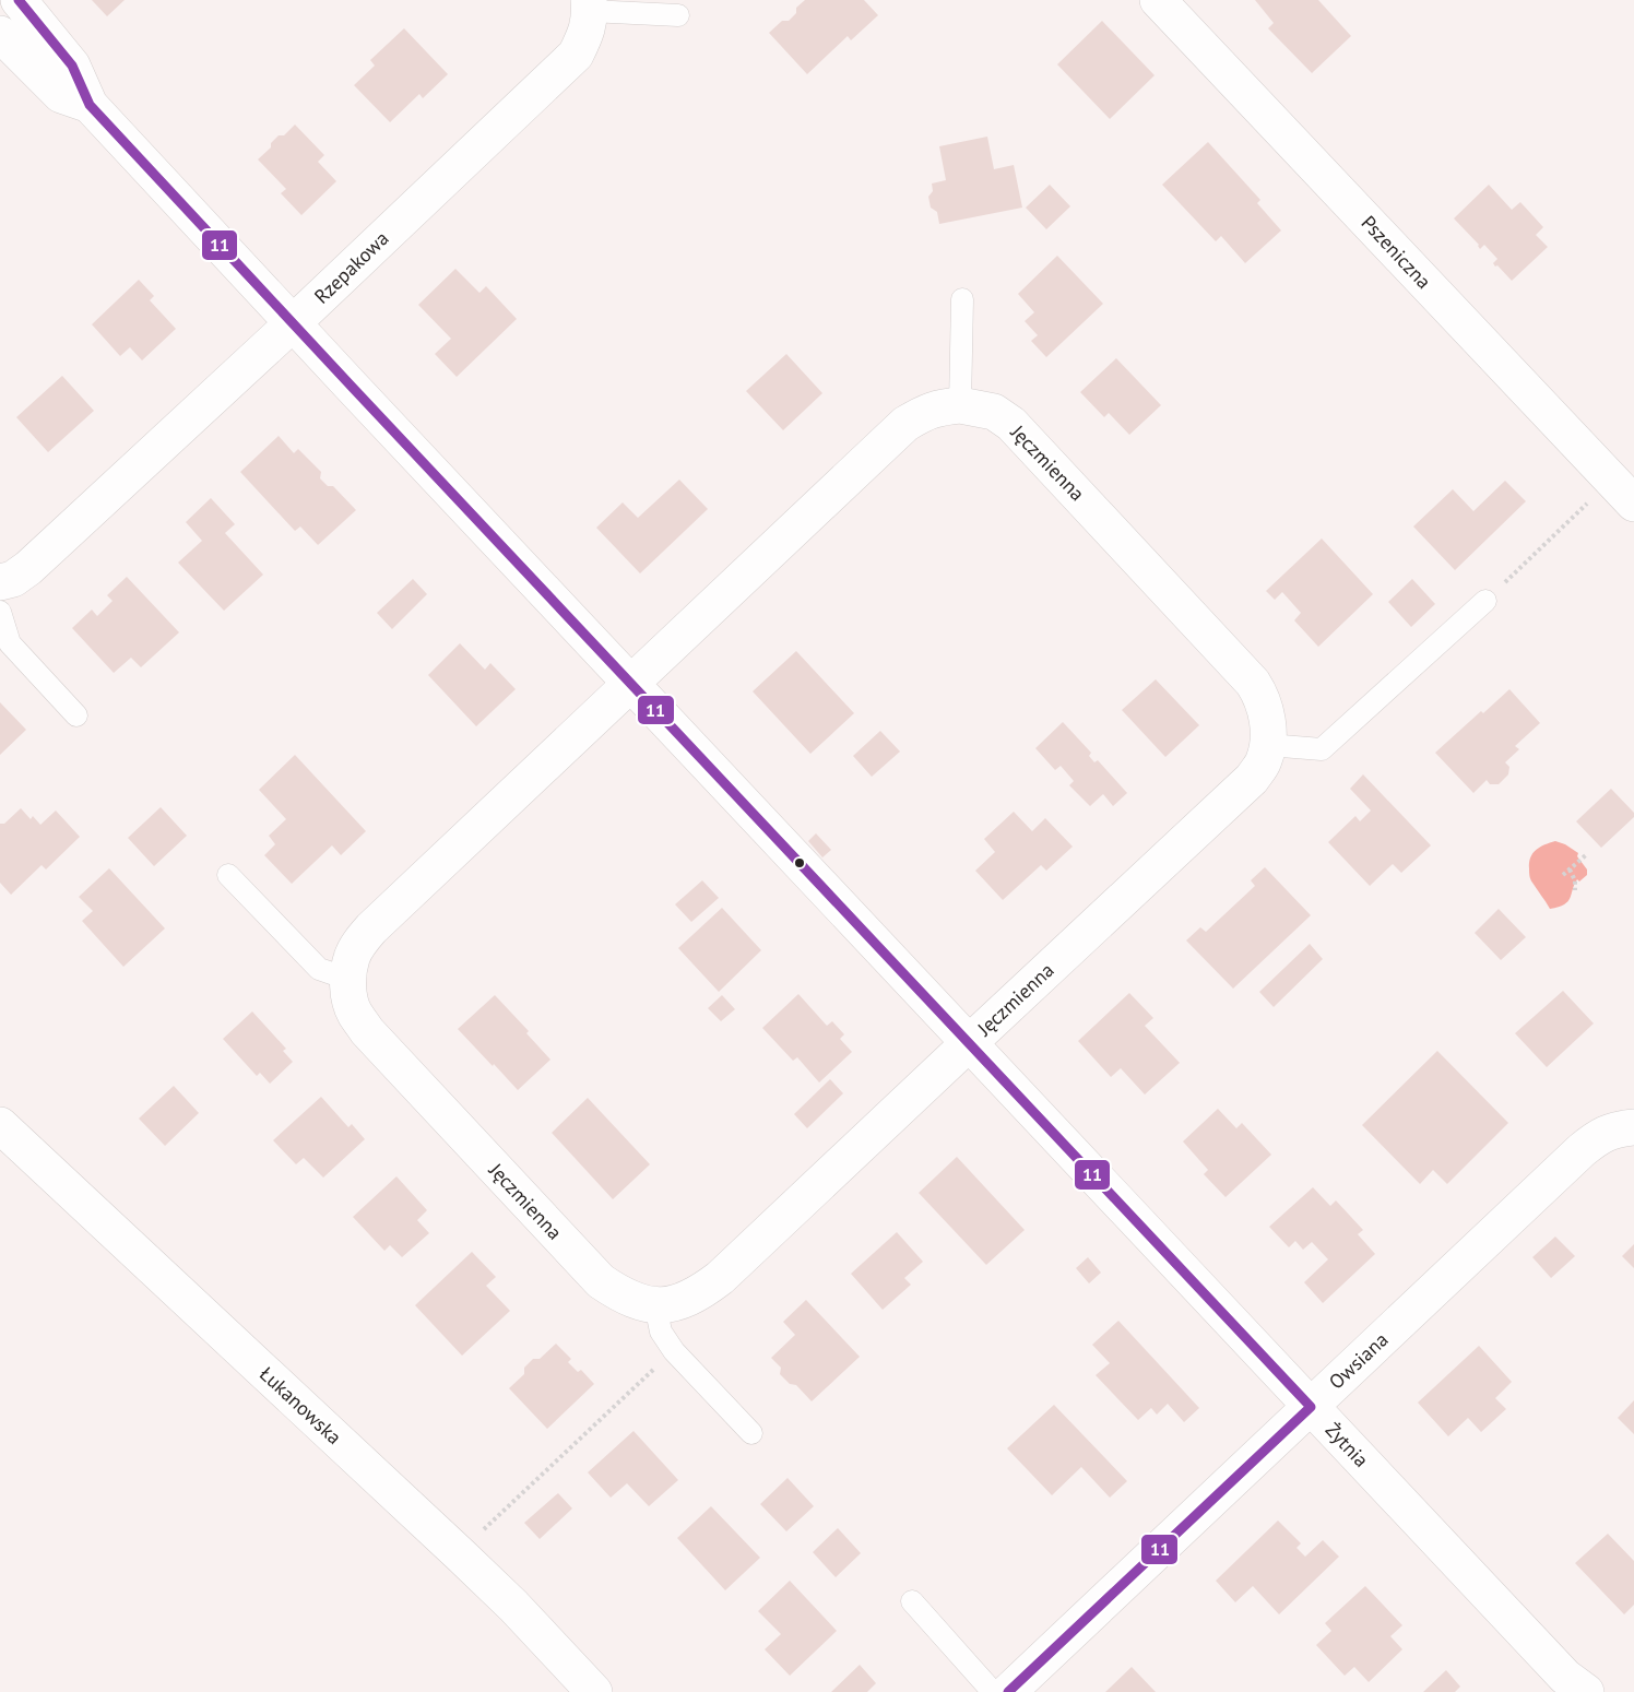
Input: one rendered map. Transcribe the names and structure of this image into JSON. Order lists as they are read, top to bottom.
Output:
{
  "streets": {
    "street": [
      "Pszeniczna",
      "Rzepakowa",
      "Jęczmienna",
      "Owsiana",
      "Łukanowska",
      "Żytnia"
    ]
  },
  "crossings": [
    ["Rzepakowa", "Żytnia"],
    ["Jęczmienna", "Żytnia"],
    ["Owsiana", "Żytnia"]
  ],
  "lines": ["transit line 11"]
}
